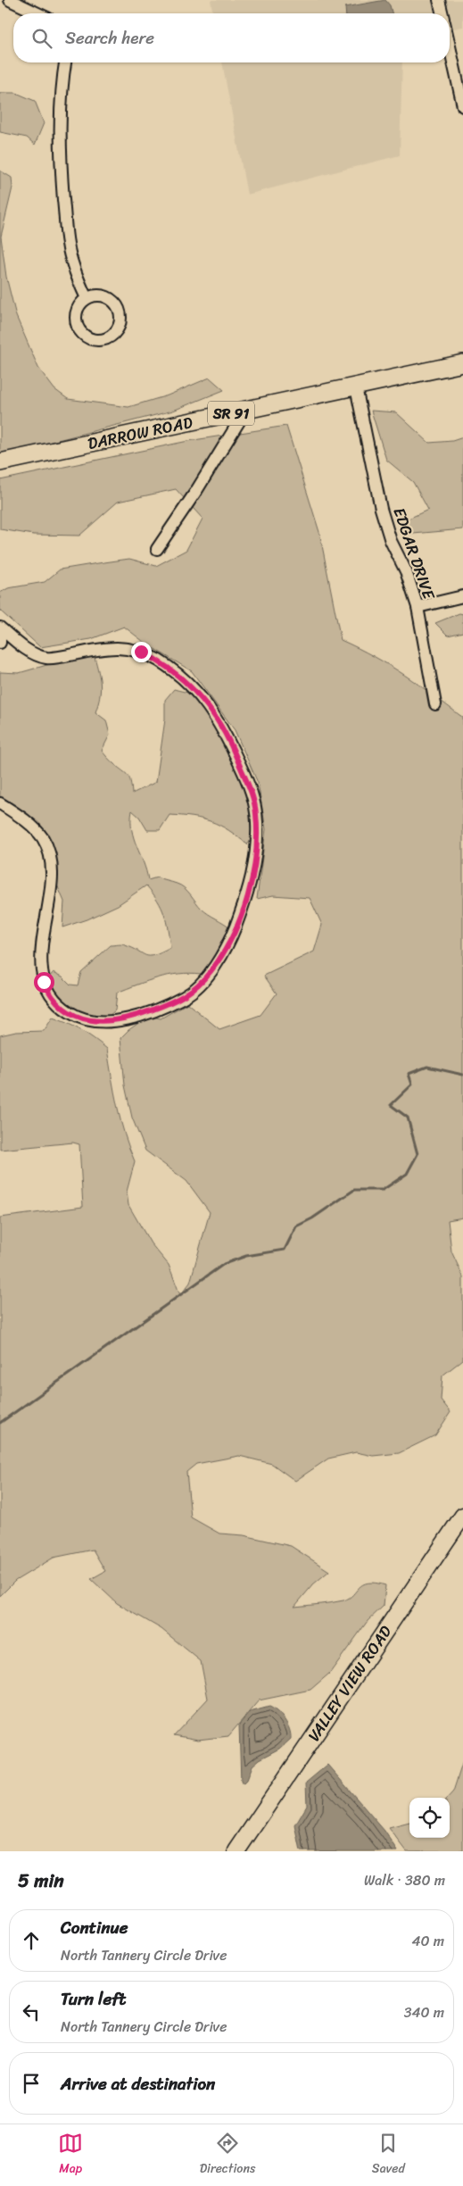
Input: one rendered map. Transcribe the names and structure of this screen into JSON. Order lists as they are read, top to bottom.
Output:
{
  "streets": {
    "main road": ["SR 91", "DARROW ROAD", "VALLEY VIEW ROAD"],
    "street": ["EDGAR DRIVE"]
  },
  "crossings": [
    ["DARROW ROAD", "EDGAR DRIVE"]
  ],
  "page": {
    "search": "Search here",
    "heading": ["5 min", "Walk · 380 m"],
    "list": [
      ["Continue", "North Tannery Circle Drive", "40 m"],
      ["Turn left", "North Tannery Circle Drive", "340 m"],
      "Arrive at destination"
    ],
    "nav": ["Map", "Directions", "Saved"]
  }
}
